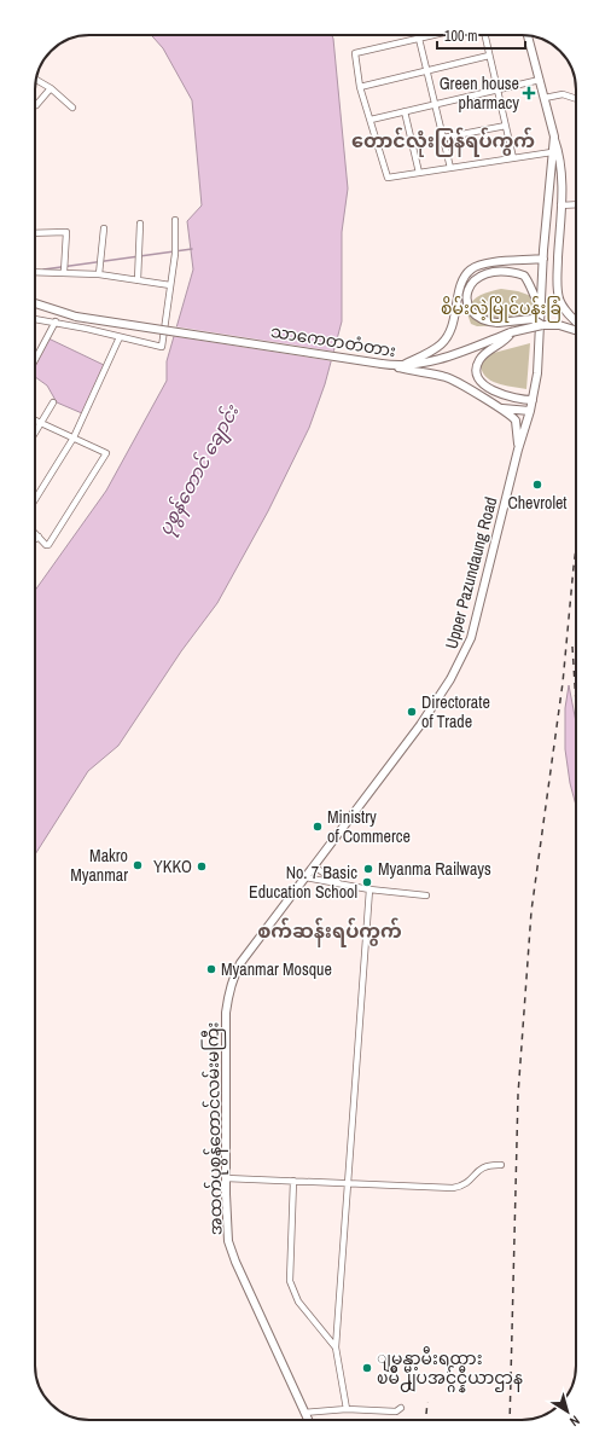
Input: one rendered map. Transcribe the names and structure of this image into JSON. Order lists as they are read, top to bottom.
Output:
{
  "streets": {
    "main road": ["သာကေတတံတား", "Upper Pazundaung Road", "အထက်ပုစွန်တောင်လမ်းမကြီး"]
  },
  "crossings": [
    ["Upper Pazundaung Road", "အထက်ပုစွန်တောင်လမ်းမကြီး"]
  ],
  "districts": ["တောင်လုံးပြန်ရပ်ကွက်", "စက်ဆန်းရပ်ကွက်"],
  "water": ["ပုစွန်တောင် ချောင်း"],
  "parks": ["စိမ်းလဲ့မြိုင်ပန်းခြံ"],
  "places": {
    "health": ["Green house pharmacy"],
    "other": [
      "Chevrolet",
      "Directorate of Trade",
      "Ministry of Commerce",
      "Makro Myanmar",
      "YKKO",
      "Myanma Railways",
      "No. 7 Basic Education School",
      "Myanmar Mosque",
      "ျမန္မာ့မီးရထား ၿမိဳ႕ျပအင္ဂ်င္နီယာဌာန"
    ]
  },
  "scale_bar": "100 m",
  "north": "bottom right"
}
